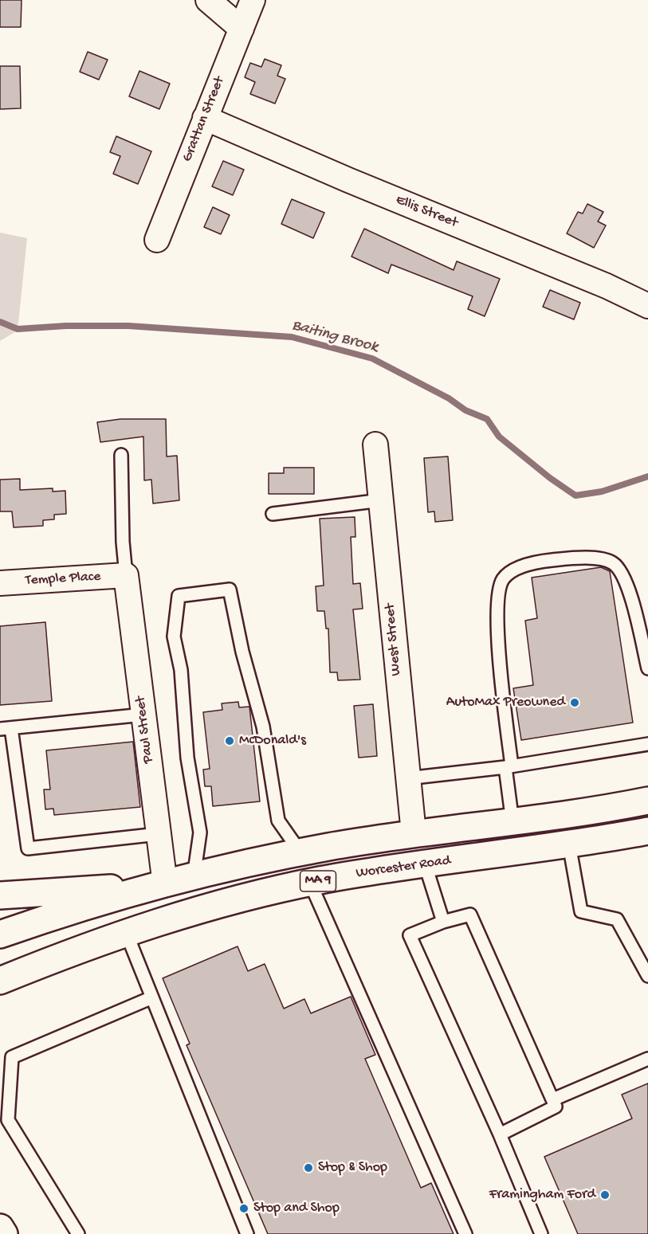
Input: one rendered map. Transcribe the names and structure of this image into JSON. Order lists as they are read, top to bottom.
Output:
{
  "streets": {
    "main road": ["Worcester Road", "MA 9"],
    "street": [
      "Grattan Street",
      "Ellis Street",
      "Temple Place",
      "West Street",
      "Paul Street"
    ]
  },
  "crossings": [
    ["Grattan Street", "Ellis Street"],
    ["Temple Place", "Paul Street"],
    ["West Street", "MA 9"],
    ["Paul Street", "MA 9"]
  ],
  "water": ["Baiting Brook"],
  "places": [
    "AutoMax Preowned",
    "McDonald's",
    "Stop & Shop",
    "Framingham Ford",
    "Stop and Shop"
  ]
}
